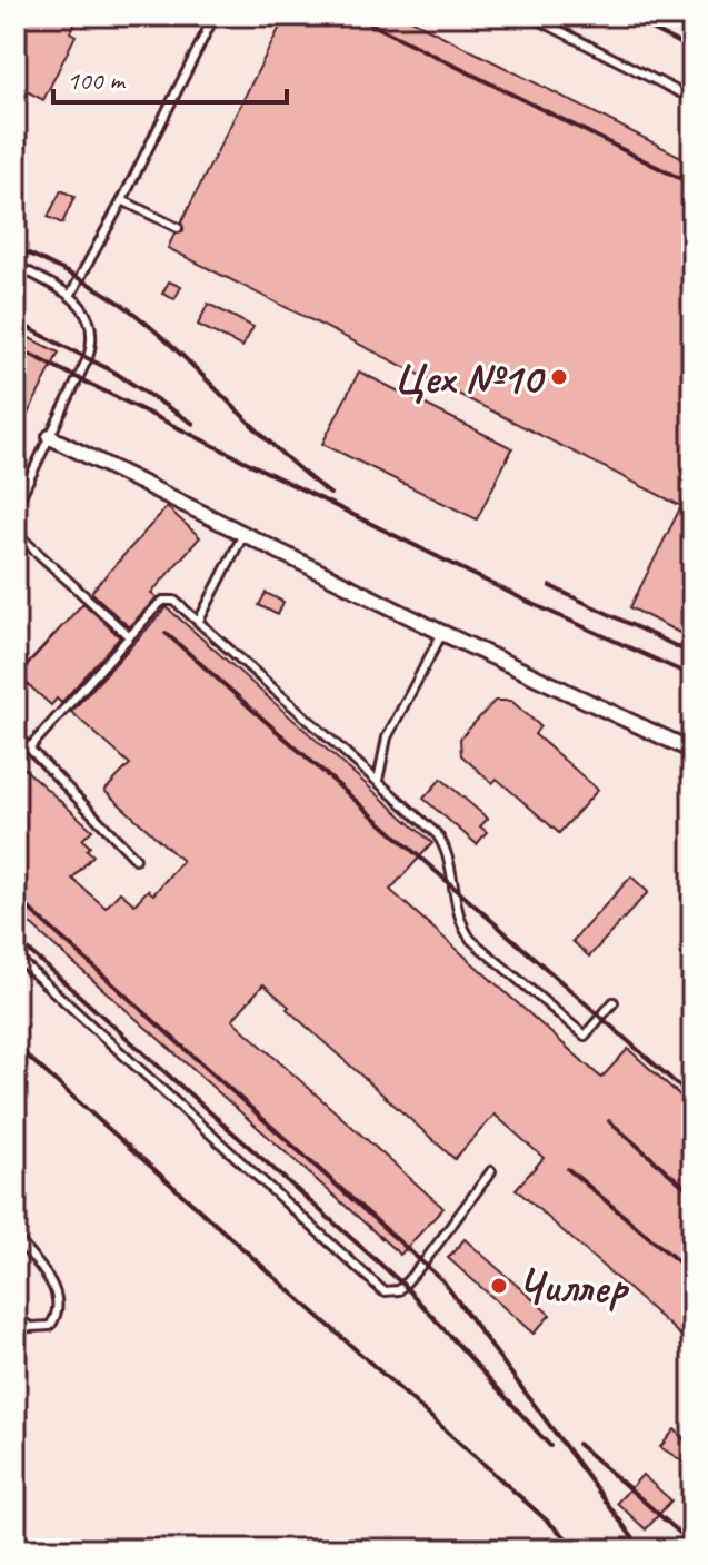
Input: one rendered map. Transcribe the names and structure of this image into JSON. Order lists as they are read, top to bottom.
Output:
{
  "places": ["Цех №10", "Чиллер"],
  "scale_bar": "100 m"
}
